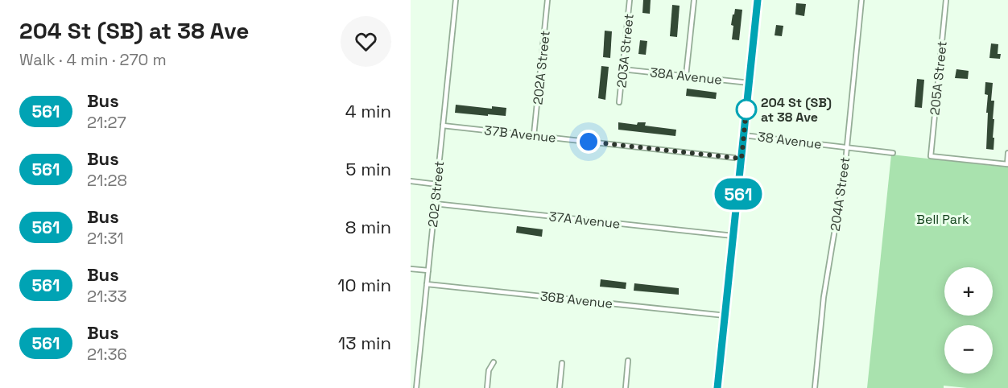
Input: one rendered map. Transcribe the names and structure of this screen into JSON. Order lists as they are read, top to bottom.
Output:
{
  "streets": {
    "street": [
      "203A Street",
      "202A Street",
      "38A Avenue",
      "205A Street",
      "37B Avenue",
      "38 Avenue",
      "202 Street",
      "204A Street",
      "37A Avenue",
      "36B Avenue"
    ]
  },
  "crossings": [
    ["203A Street", "38A Avenue"],
    ["202A Street", "37B Avenue"],
    ["37B Avenue", "202 Street"],
    ["38 Avenue", "204A Street"],
    ["202 Street", "37A Avenue"],
    ["202 Street", "36B Avenue"]
  ],
  "parks": ["Bell Park"],
  "places": ["204 St (SB) at 38 Ave"],
  "lines": ["bus line 561"],
  "page": {
    "heading": ["204 St (SB) at 38 Ave", "Walk · 4 min · 270 m"],
    "on_map": "561",
    "list": [
      {
        "mark": "561",
        "name": "Bus",
        "note": "21:27",
        "value": "4 min"
      },
      {
        "mark": "561",
        "name": "Bus",
        "note": "21:28",
        "value": "5 min"
      },
      {
        "mark": "561",
        "name": "Bus",
        "note": "21:31",
        "value": "8 min"
      },
      {
        "mark": "561",
        "name": "Bus",
        "note": "21:33",
        "value": "10 min"
      },
      {
        "mark": "561",
        "name": "Bus",
        "note": "21:36",
        "value": "13 min"
      }
    ],
    "map_buttons": ["+", "−"]
  }
}
